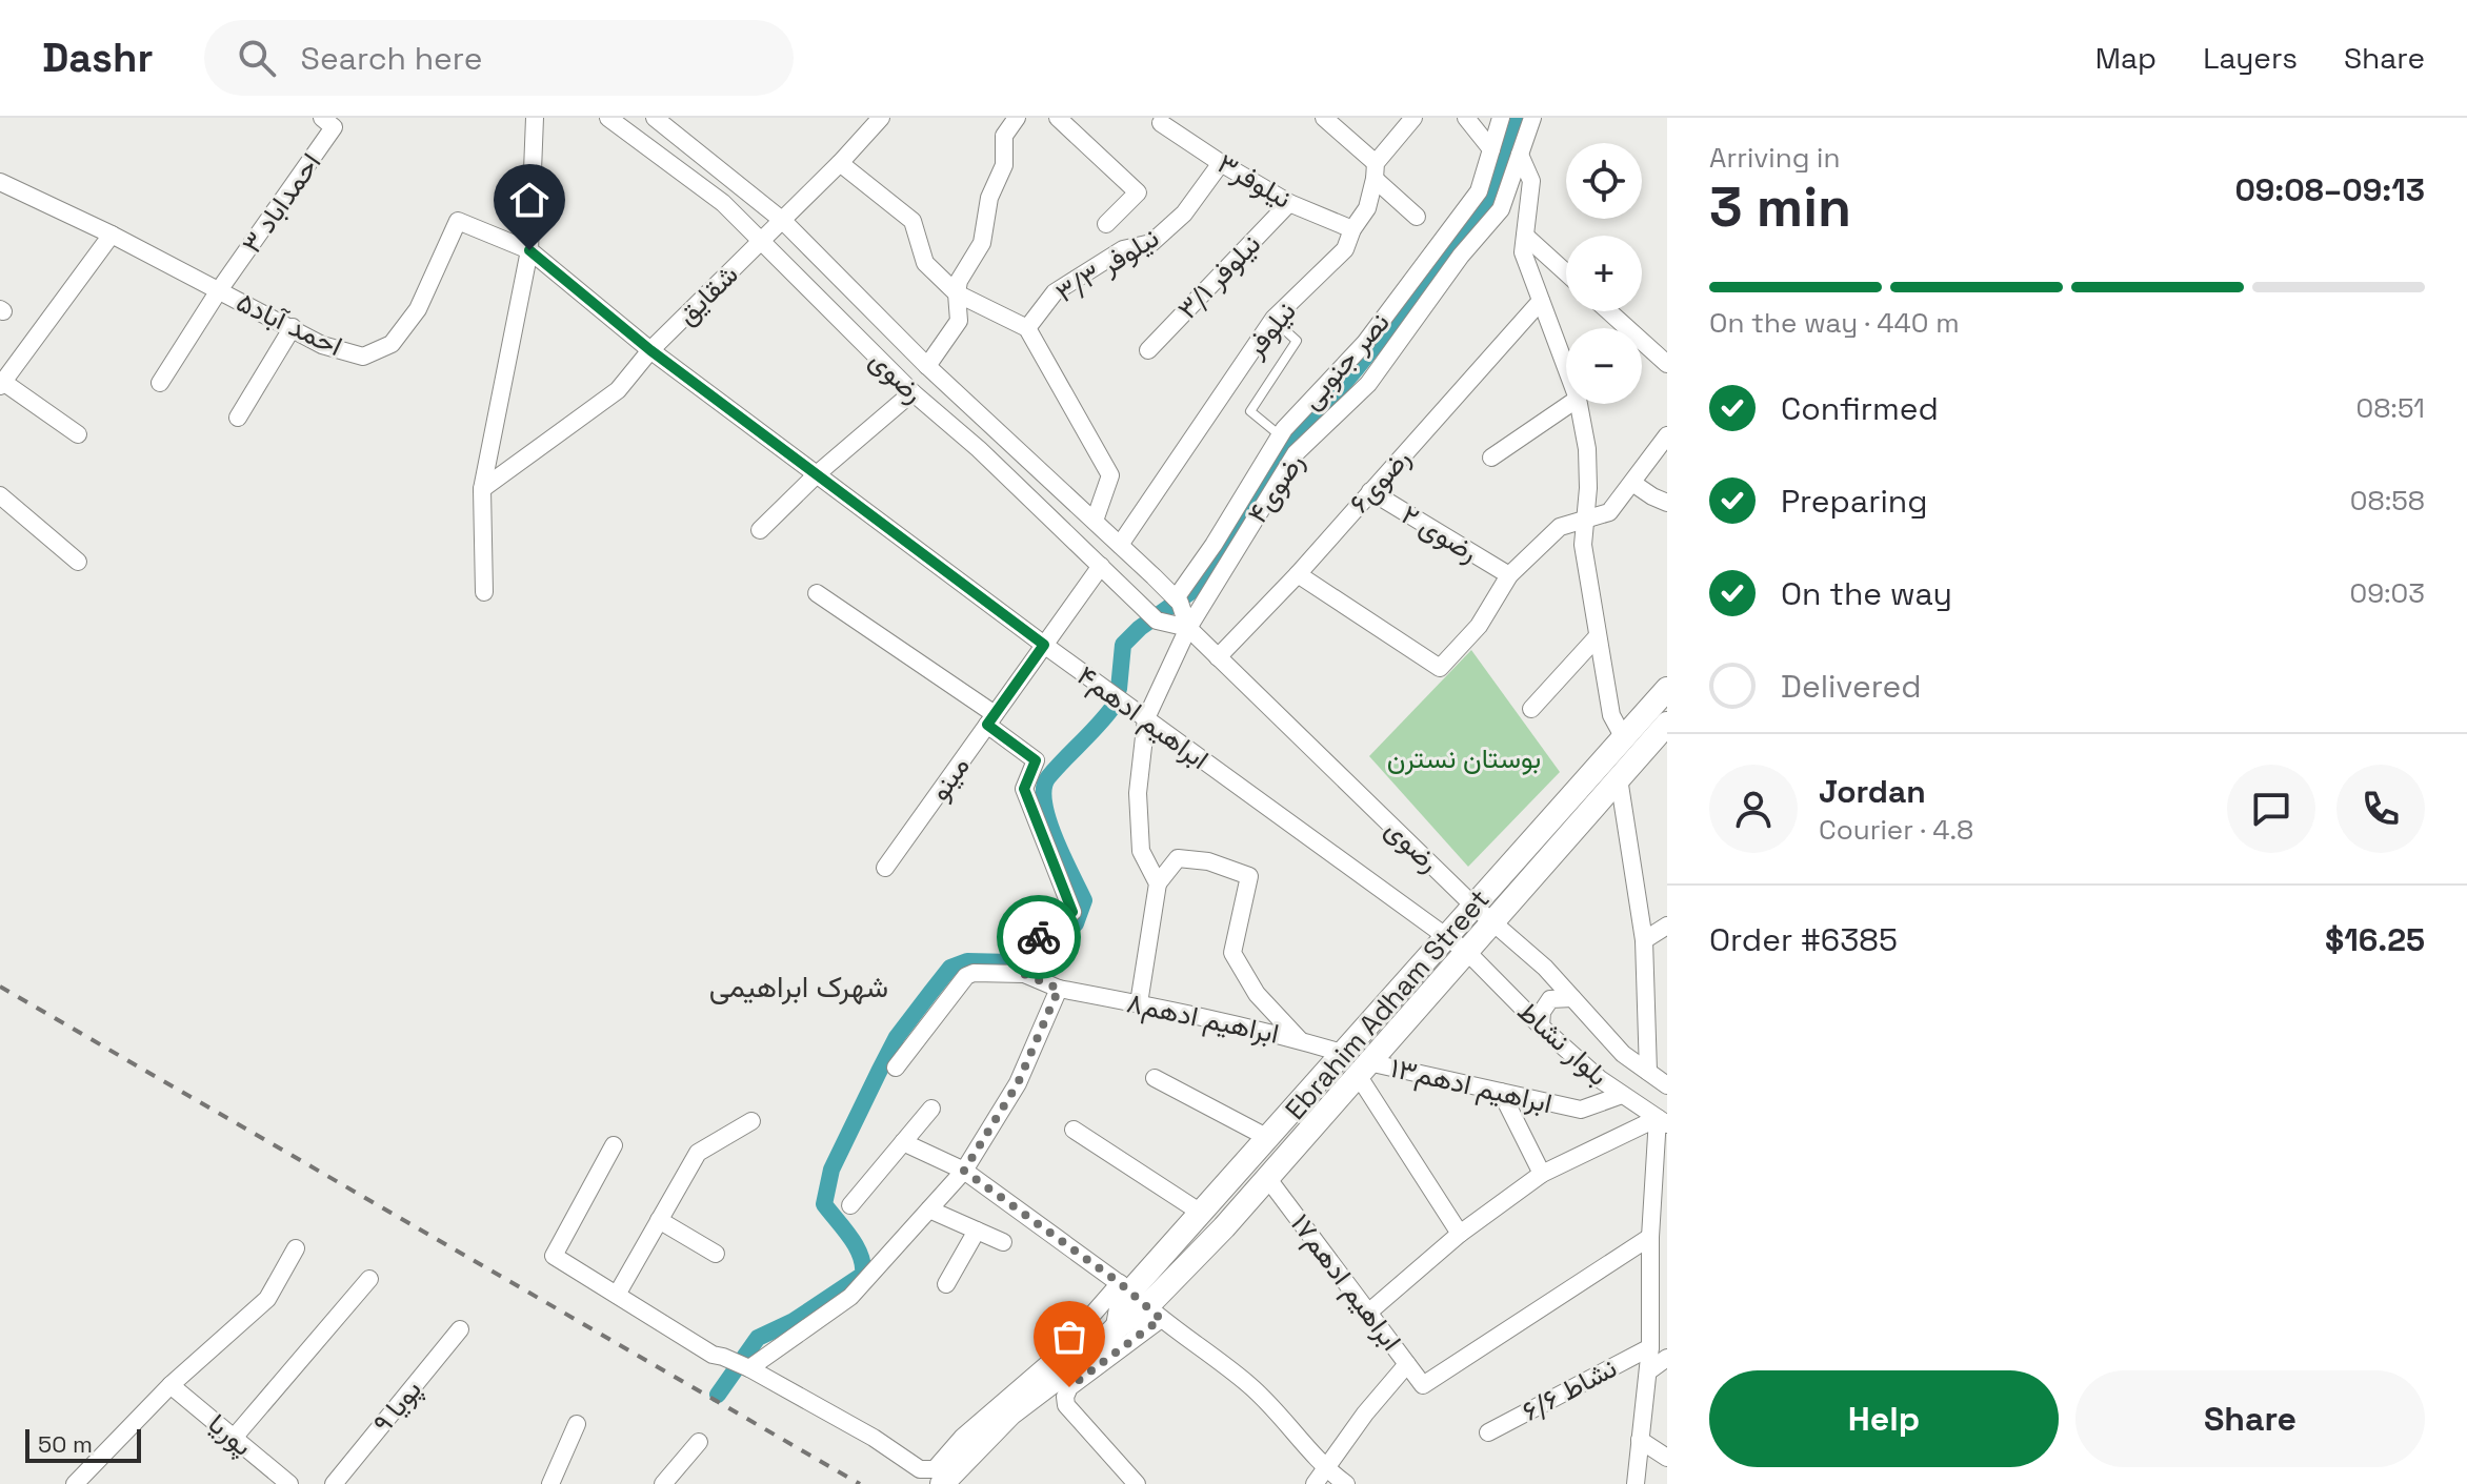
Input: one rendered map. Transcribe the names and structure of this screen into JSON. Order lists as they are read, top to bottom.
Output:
{
  "streets": {
    "street": [
      "نیلوفر۳",
      "احمداباد ۳",
      "نیلوفر ۳/۳",
      "نیلوفر ۳/۱",
      "شقایق",
      "احمد آباد۵",
      "نیلوفر",
      "نصر جنوبی",
      "رضوی",
      "رضوی۶",
      "رضوی۴",
      "رضوی ۲",
      "ابراهیم ادهم۴",
      "مینو",
      "Ebrahim Adham Street",
      "ابراهیم ادهم۸",
      "بلوار نشاط",
      "ابراهیم ادهم۱۳",
      "ابراهیم ادهم۱۷",
      "نشاط ۶/۶",
      "پویا ۹",
      "پوریا"
    ]
  },
  "crossings": [
    ["نیلوفر۳", "نیلوفر ۳/۳"],
    ["نیلوفر۳", "نیلوفر ۳/۱"],
    ["نیلوفر۳", "نیلوفر"],
    ["احمداباد ۳", "احمد آباد۵"],
    ["شقایق", "رضوی"],
    ["شقایق", "ابراهیم ادهم۴"],
    ["احمد آباد۵", "ابراهیم ادهم۴"],
    ["نیلوفر", "رضوی"],
    ["نصر جنوبی", "رضوی"],
    ["رضوی", "رضوی۶"],
    ["رضوی", "رضوی۴"],
    ["رضوی", "مینو"],
    ["رضوی", "Ebrahim Adham Street"],
    ["رضوی", "بلوار نشاط"],
    ["رضوی۶", "رضوی ۲"],
    ["رضوی۴", "ابراهیم ادهم۴"],
    ["ابراهیم ادهم۴", "مینو"],
    ["ابراهیم ادهم۴", "Ebrahim Adham Street"],
    ["ابراهیم ادهم۴", "بلوار نشاط"],
    ["Ebrahim Adham Street", "ابراهیم ادهم۸"],
    ["Ebrahim Adham Street", "بلوار نشاط"],
    ["Ebrahim Adham Street", "ابراهیم ادهم۱۳"],
    ["Ebrahim Adham Street", "ابراهیم ادهم۱۷"],
    ["بلوار نشاط", "ابراهیم ادهم۱۳"]
  ],
  "districts": ["شهرک ابراهیمی"],
  "parks": ["بوستان نسترن"],
  "scale_bar": "50 m",
  "page": {
    "header": "Dashr",
    "search": "Search here",
    "nav": ["Map", "Layers", "Share"],
    "heading": ["3 min", "Arriving in", "09:08–09:13"],
    "panel": [
      "Jordan",
      "Courier · 4.8",
      "Order #6385",
      "$16.25"
    ],
    "map_buttons": ["+", "−"],
    "bar": "On the way · 440 m",
    "list": [
      ["Confirmed", "08:51"],
      ["Preparing", "08:58"],
      ["On the way", "09:03"],
      "Delivered"
    ],
    "buttons": ["Help", "Share"],
    "scale": "50 m"
  }
}
